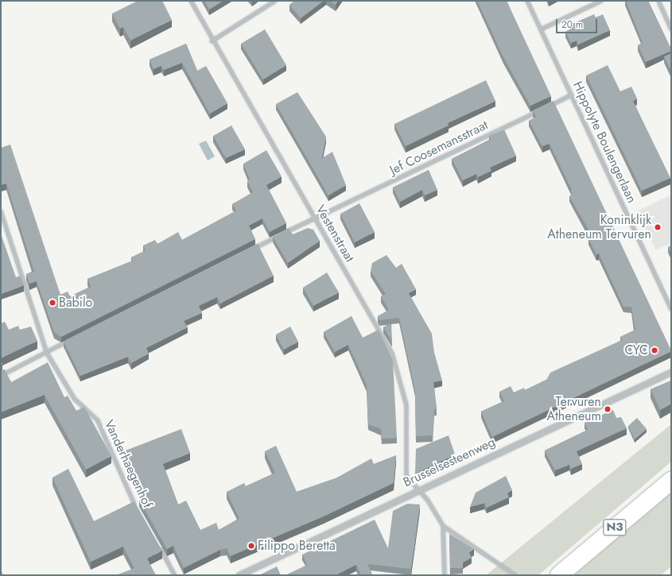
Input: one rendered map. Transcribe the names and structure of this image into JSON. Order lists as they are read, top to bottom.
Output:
{
  "streets": {
    "main road": ["N3"],
    "street": [
      "Hippolyte Boulengerlaan",
      "Jef Coosemansstraat",
      "Vestenstraat",
      "Brusselsesteenweg",
      "Vanderhaegenhof"
    ]
  },
  "crossings": [
    ["Jef Coosemansstraat", "Vestenstraat"],
    ["Vestenstraat", "Brusselsesteenweg"]
  ],
  "places": [
    "Koninklijk Atheneum Tervuren",
    "Babilo",
    "CYC",
    "Tervuren Atheneum",
    "Filippo Beretta"
  ],
  "scale_bar": "20 m"
}
